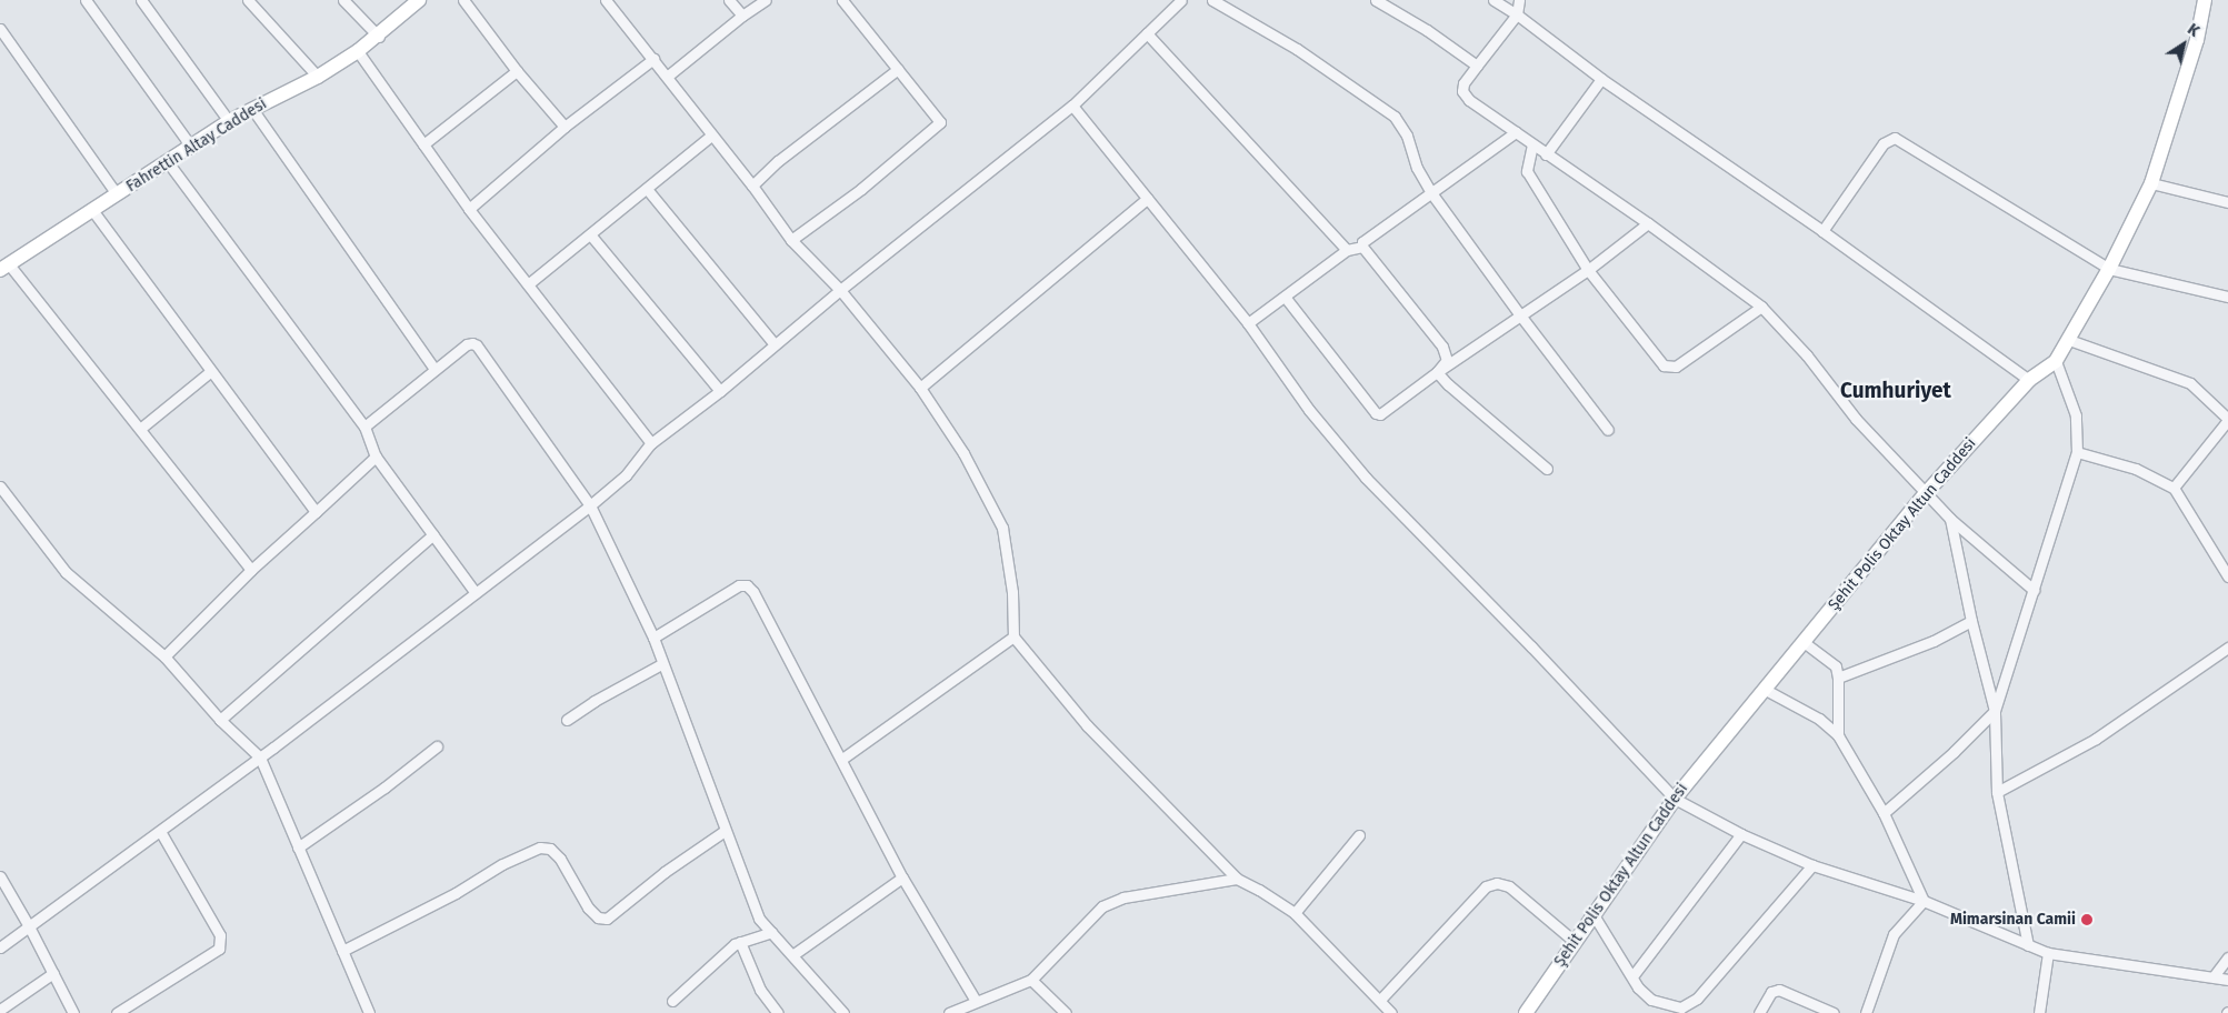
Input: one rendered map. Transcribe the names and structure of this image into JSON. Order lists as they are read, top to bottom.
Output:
{
  "streets": {
    "street": ["Fahrettin Altay Caddesi", "Şehit Polis Oktay Altun Caddesi"]
  },
  "districts": ["Cumhuriyet"],
  "places": ["Mimarsinan Camii"],
  "north": "top right"
}
